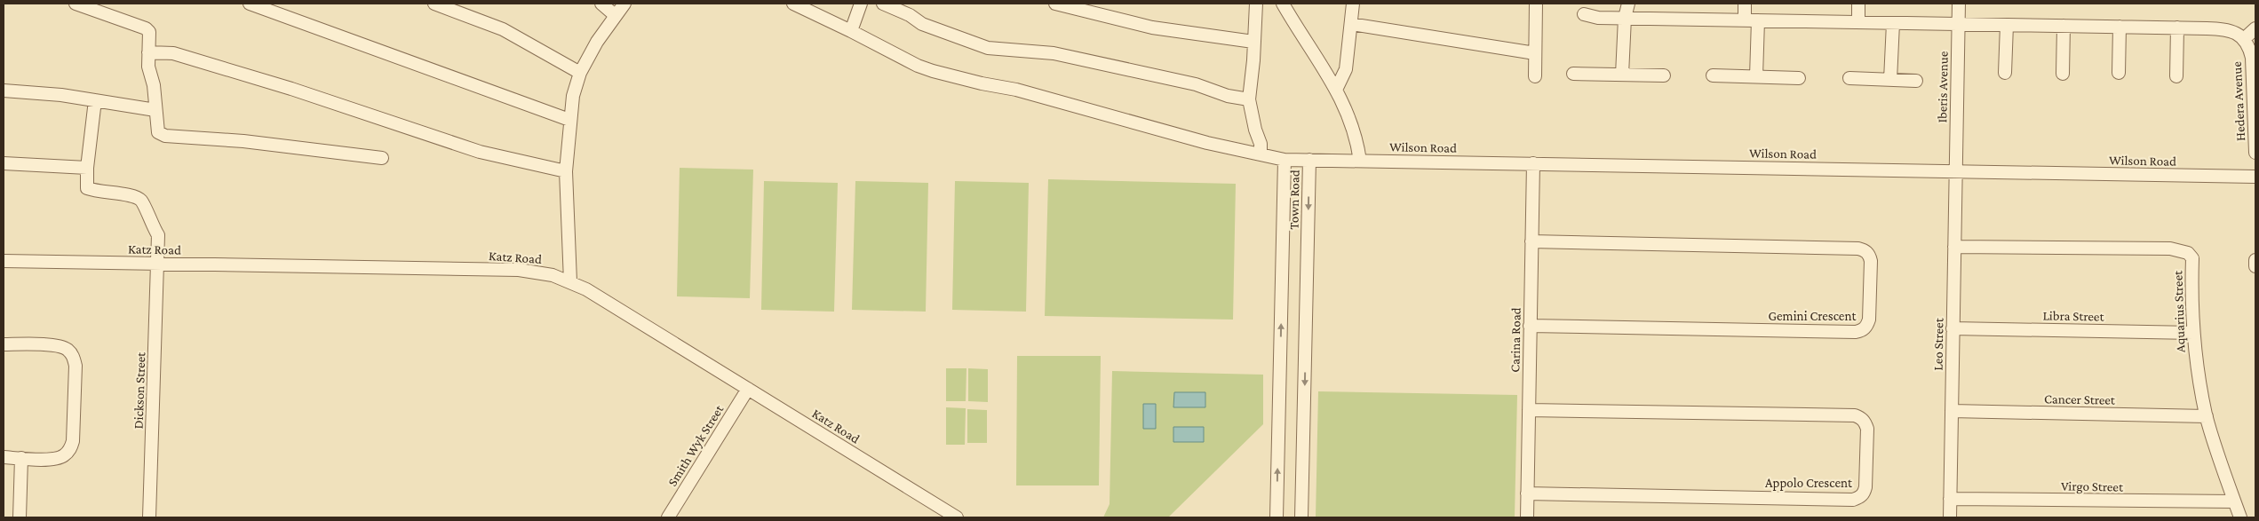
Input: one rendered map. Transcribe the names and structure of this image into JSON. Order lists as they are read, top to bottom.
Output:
{
  "streets": {
    "street": [
      "Iberis Avenue",
      "Hedera Avenue",
      "Wilson Road",
      "Town Road",
      "Katz Road",
      "Aquarius Street",
      "Gemini Crescent",
      "Libra Street",
      "Carina Road",
      "Leo Street",
      "Dickson Street",
      "Cancer Street",
      "Smith Wyk Street",
      "Appolo Crescent",
      "Virgo Street"
    ]
  },
  "crossings": [
    ["Iberis Avenue", "Wilson Road"],
    ["Iberis Avenue", "Leo Street"],
    ["Wilson Road", "Town Road"],
    ["Wilson Road", "Carina Road"],
    ["Wilson Road", "Leo Street"],
    ["Katz Road", "Dickson Street"],
    ["Katz Road", "Smith Wyk Street"],
    ["Aquarius Street", "Libra Street"],
    ["Aquarius Street", "Leo Street"],
    ["Aquarius Street", "Cancer Street"],
    ["Aquarius Street", "Virgo Street"],
    ["Gemini Crescent", "Carina Road"],
    ["Libra Street", "Leo Street"],
    ["Carina Road", "Appolo Crescent"],
    ["Leo Street", "Cancer Street"],
    ["Leo Street", "Virgo Street"]
  ]
}
